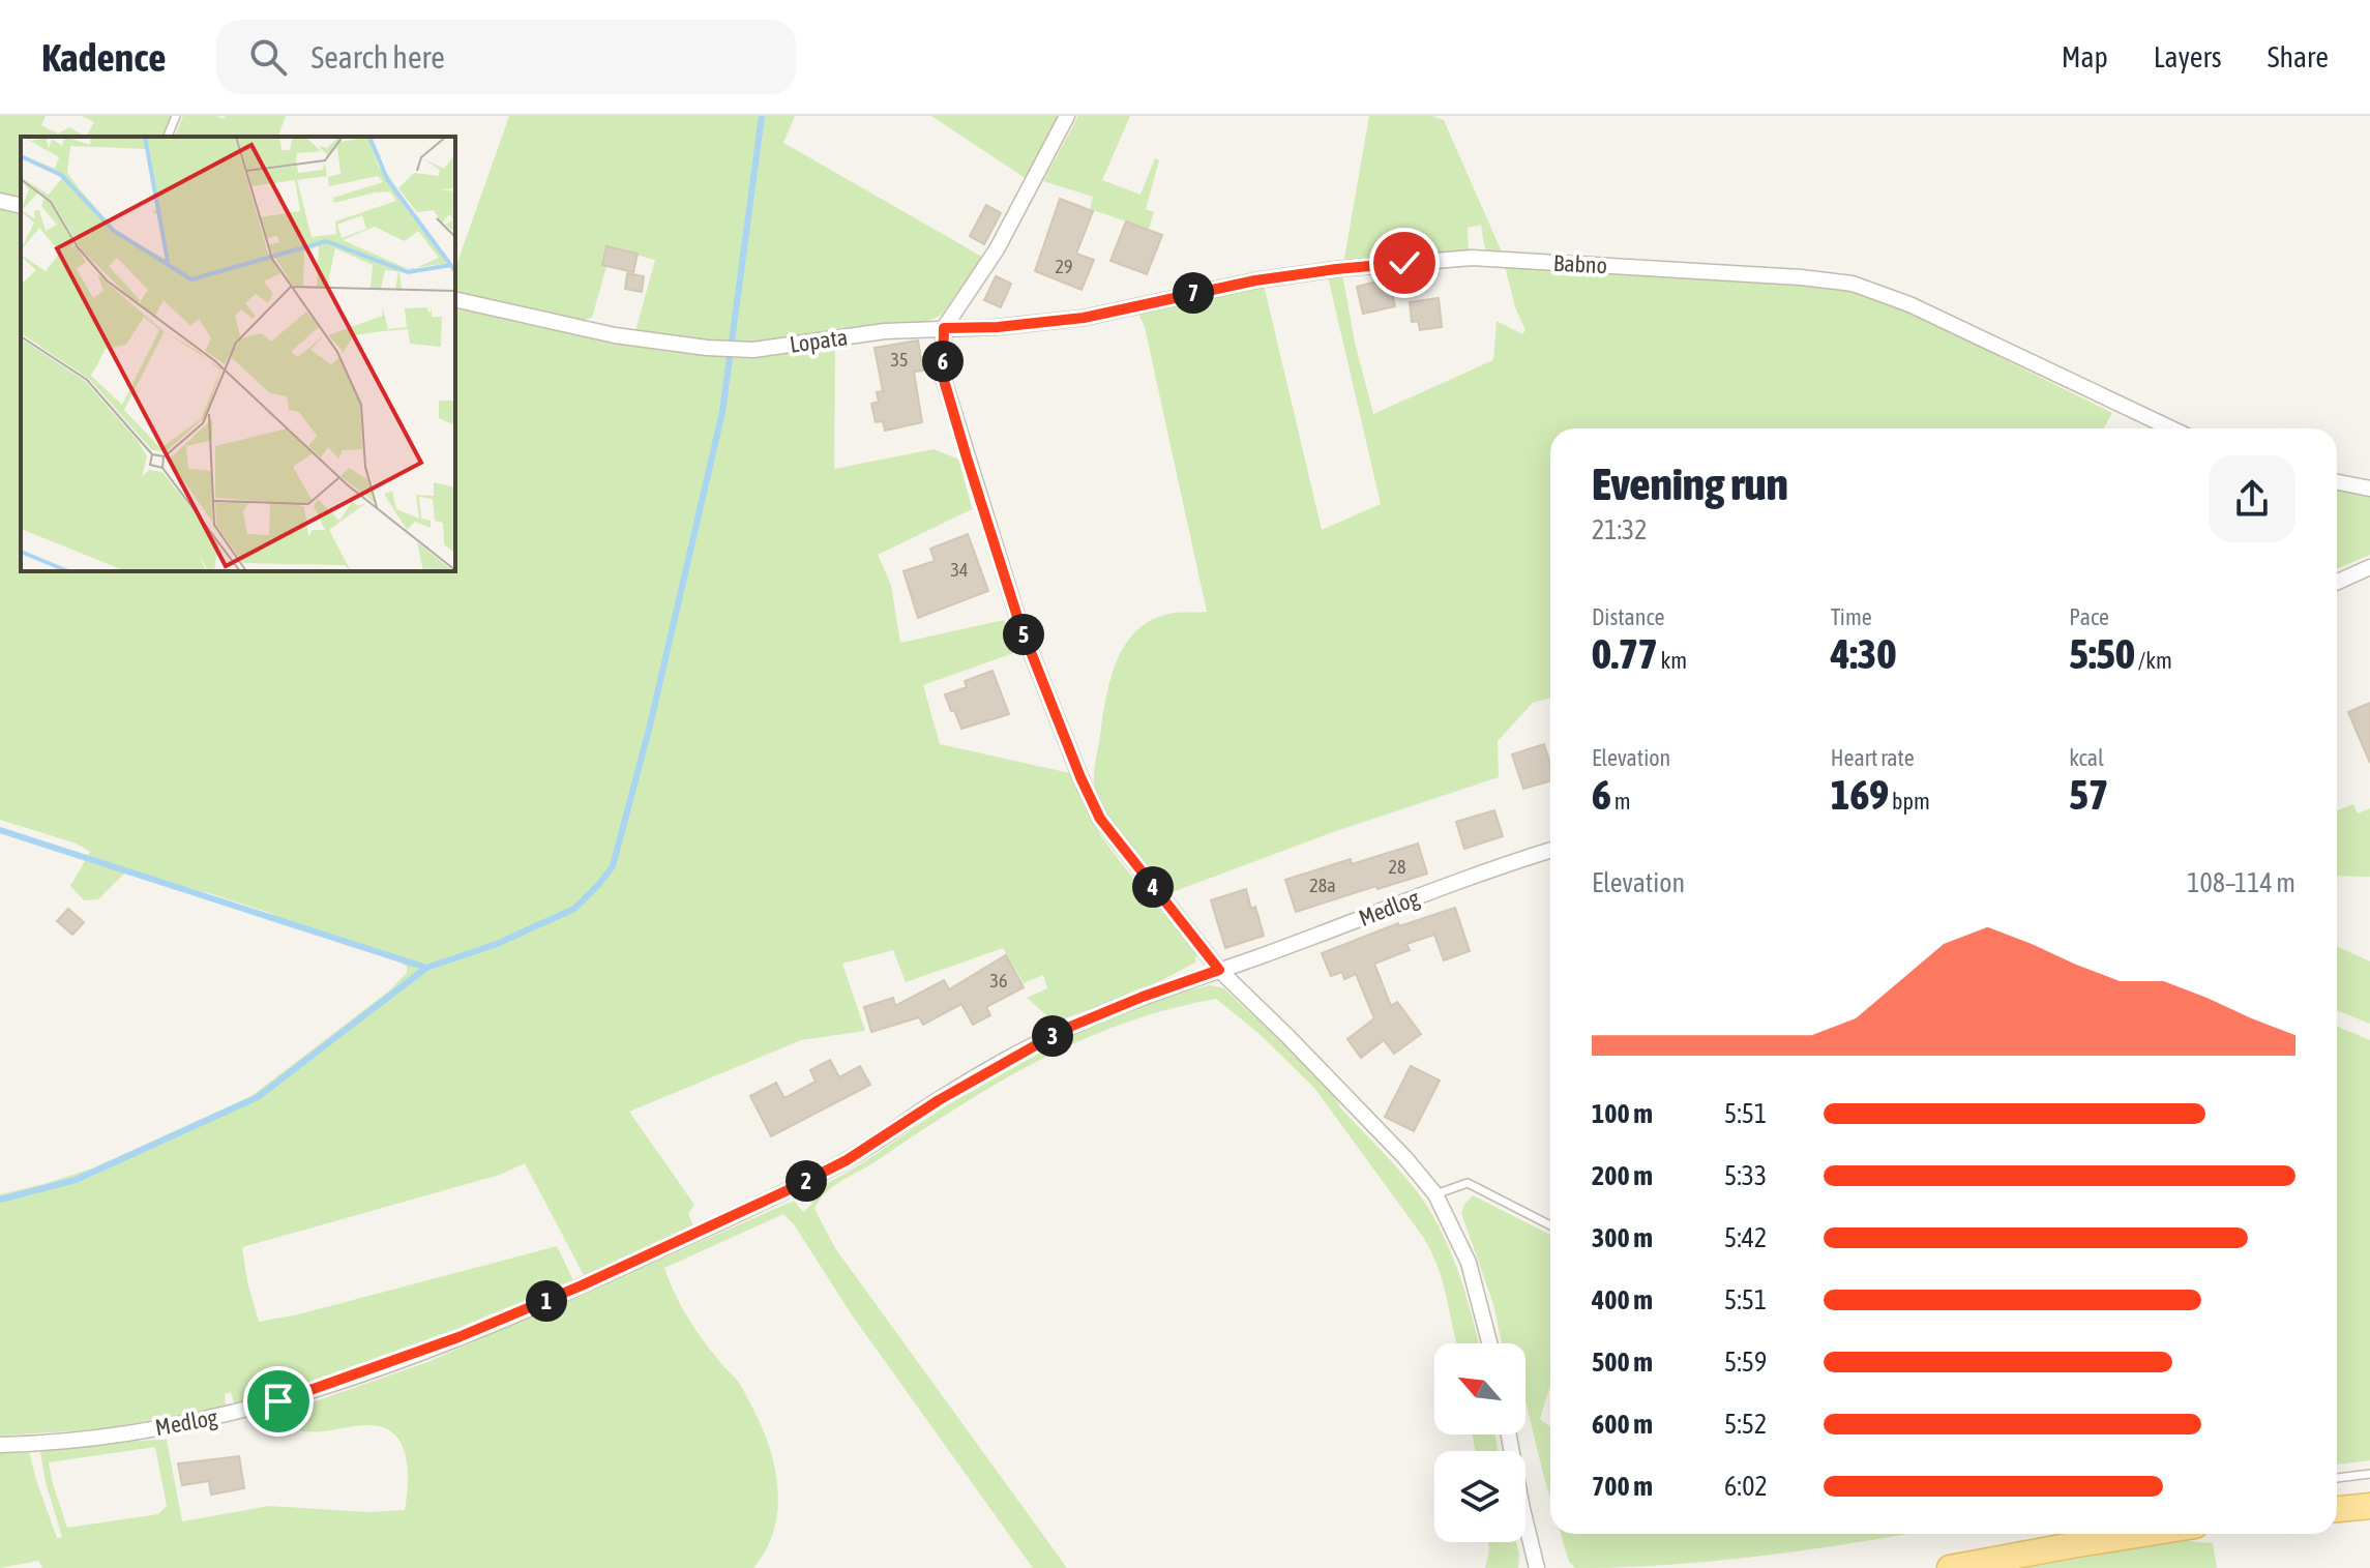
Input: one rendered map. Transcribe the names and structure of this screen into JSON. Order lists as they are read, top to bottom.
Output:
{
  "streets": {
    "street": ["Babno", "Lopata", "Medlog"]
  },
  "crossings": [
    ["Babno", "Lopata"]
  ],
  "house_numbers": [
    "29",
    "35",
    "34",
    "28",
    "28a",
    "36"
  ],
  "north": "top left",
  "page": {
    "header": "Kadence",
    "search": "Search here",
    "nav": ["Map", "Layers", "Share"],
    "pins": [
      "7",
      "6",
      "5",
      "4",
      "3",
      "2",
      "1"
    ],
    "heading": ["Evening run", "21:32"],
    "stats": [
      ["Distance", "0.77 km"],
      ["Time", "4:30"],
      ["Pace", "5:50 /km"],
      ["Elevation", "6 m"],
      ["Heart rate", "169 bpm"],
      ["kcal", "57"]
    ],
    "chart": ["Elevation", "108–114 m"],
    "list": [
      {
        "name": "100 m",
        "note": "5:51"
      },
      {
        "name": "200 m",
        "note": "5:33"
      },
      {
        "name": "300 m",
        "note": "5:42"
      },
      {
        "name": "400 m",
        "note": "5:51"
      },
      {
        "name": "500 m",
        "note": "5:59"
      },
      {
        "name": "600 m",
        "note": "5:52"
      },
      {
        "name": "700 m",
        "note": "6:02"
      }
    ]
  }
}
